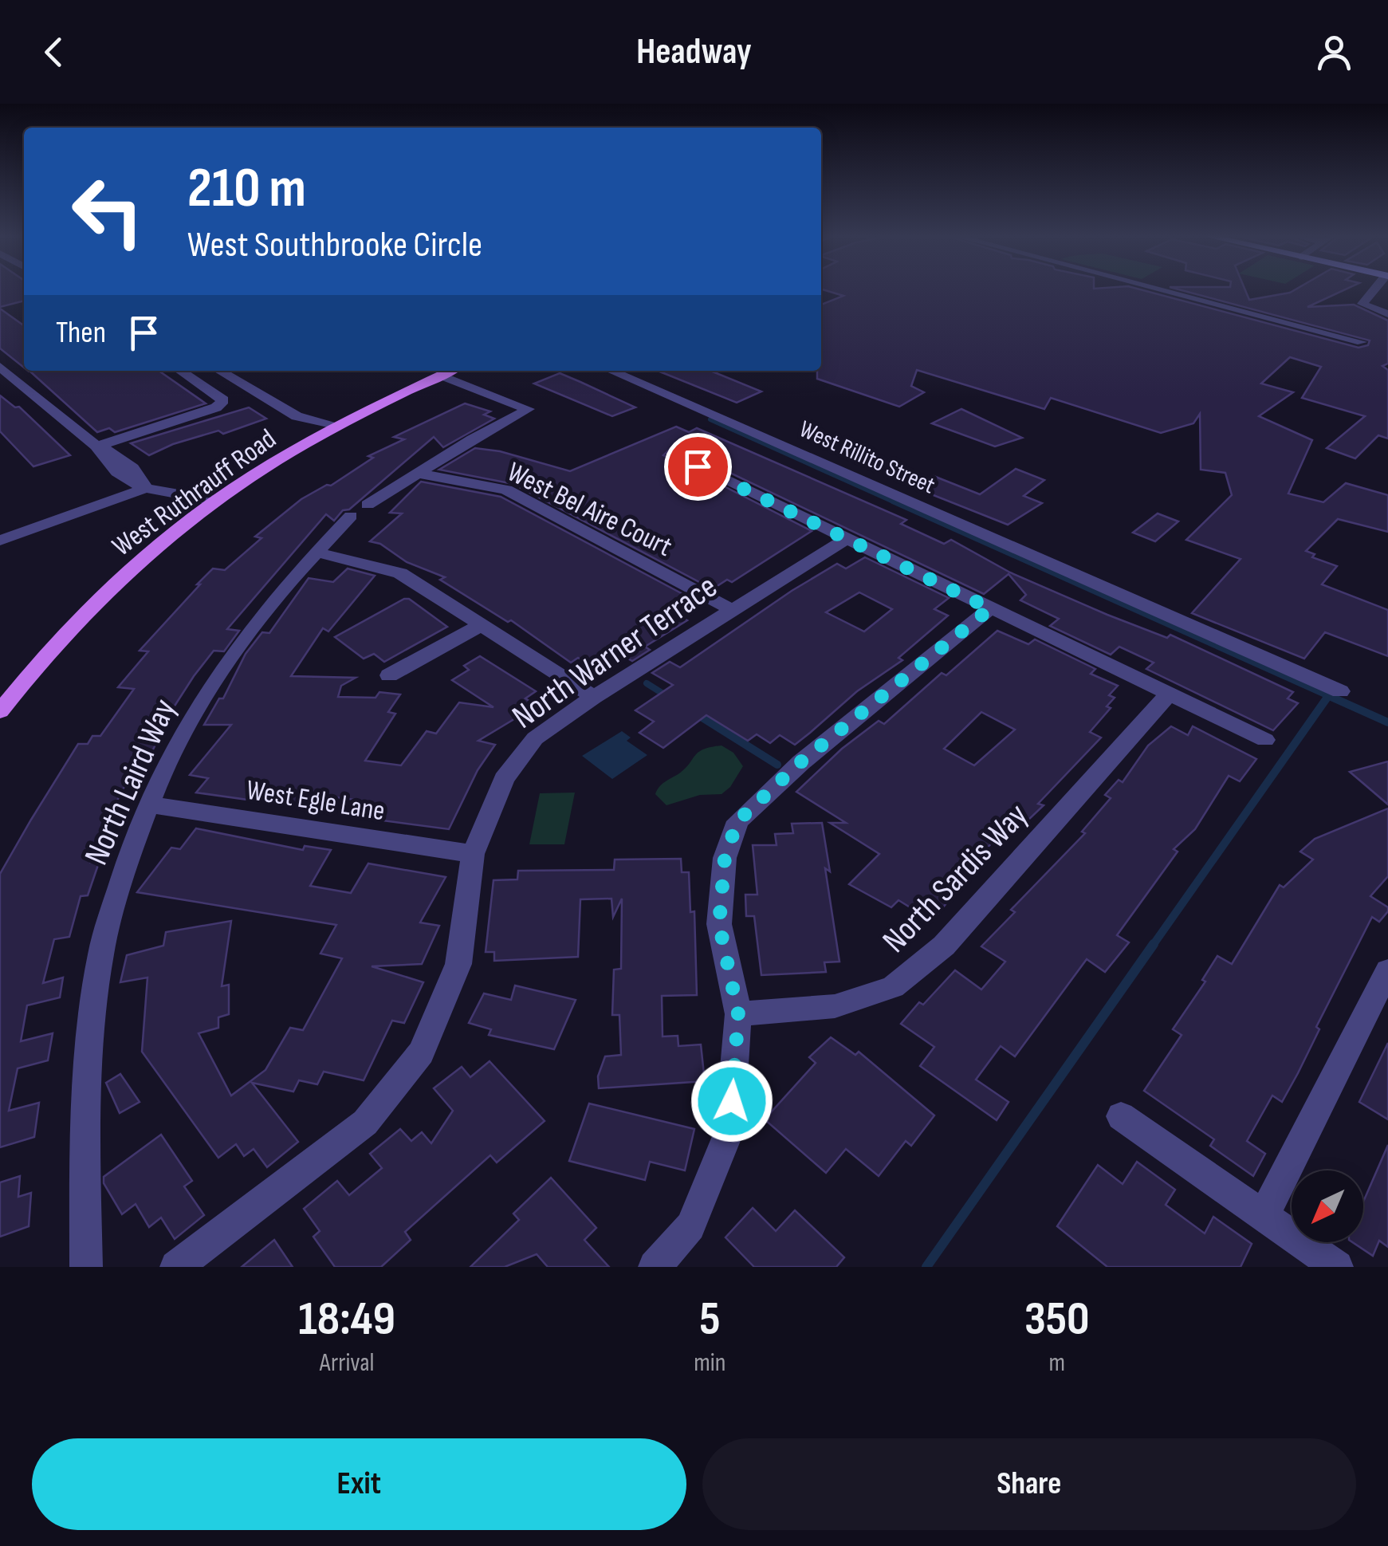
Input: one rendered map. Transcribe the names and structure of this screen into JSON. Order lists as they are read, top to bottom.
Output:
{
  "streets": {
    "main road": ["West Ruthrauff Road"],
    "street": [
      "West Rillito Street",
      "West Bel Aire Court",
      "North Warner Terrace",
      "North Laird Way",
      "West Egle Lane",
      "North Sardis Way"
    ]
  },
  "crossings": [
    ["West Ruthrauff Road", "North Laird Way"],
    ["West Bel Aire Court", "North Warner Terrace"],
    ["West Bel Aire Court", "North Laird Way"],
    ["North Warner Terrace", "West Egle Lane"],
    ["North Laird Way", "West Egle Lane"]
  ],
  "north": "bottom left",
  "page": {
    "header": "Headway",
    "turn": ["210 m", "West Southbrooke Circle"],
    "then": "Then",
    "eta": [
      "18:49",
      "Arrival",
      "5",
      "min",
      "350",
      "m"
    ],
    "buttons": ["Exit", "Share"]
  }
}
